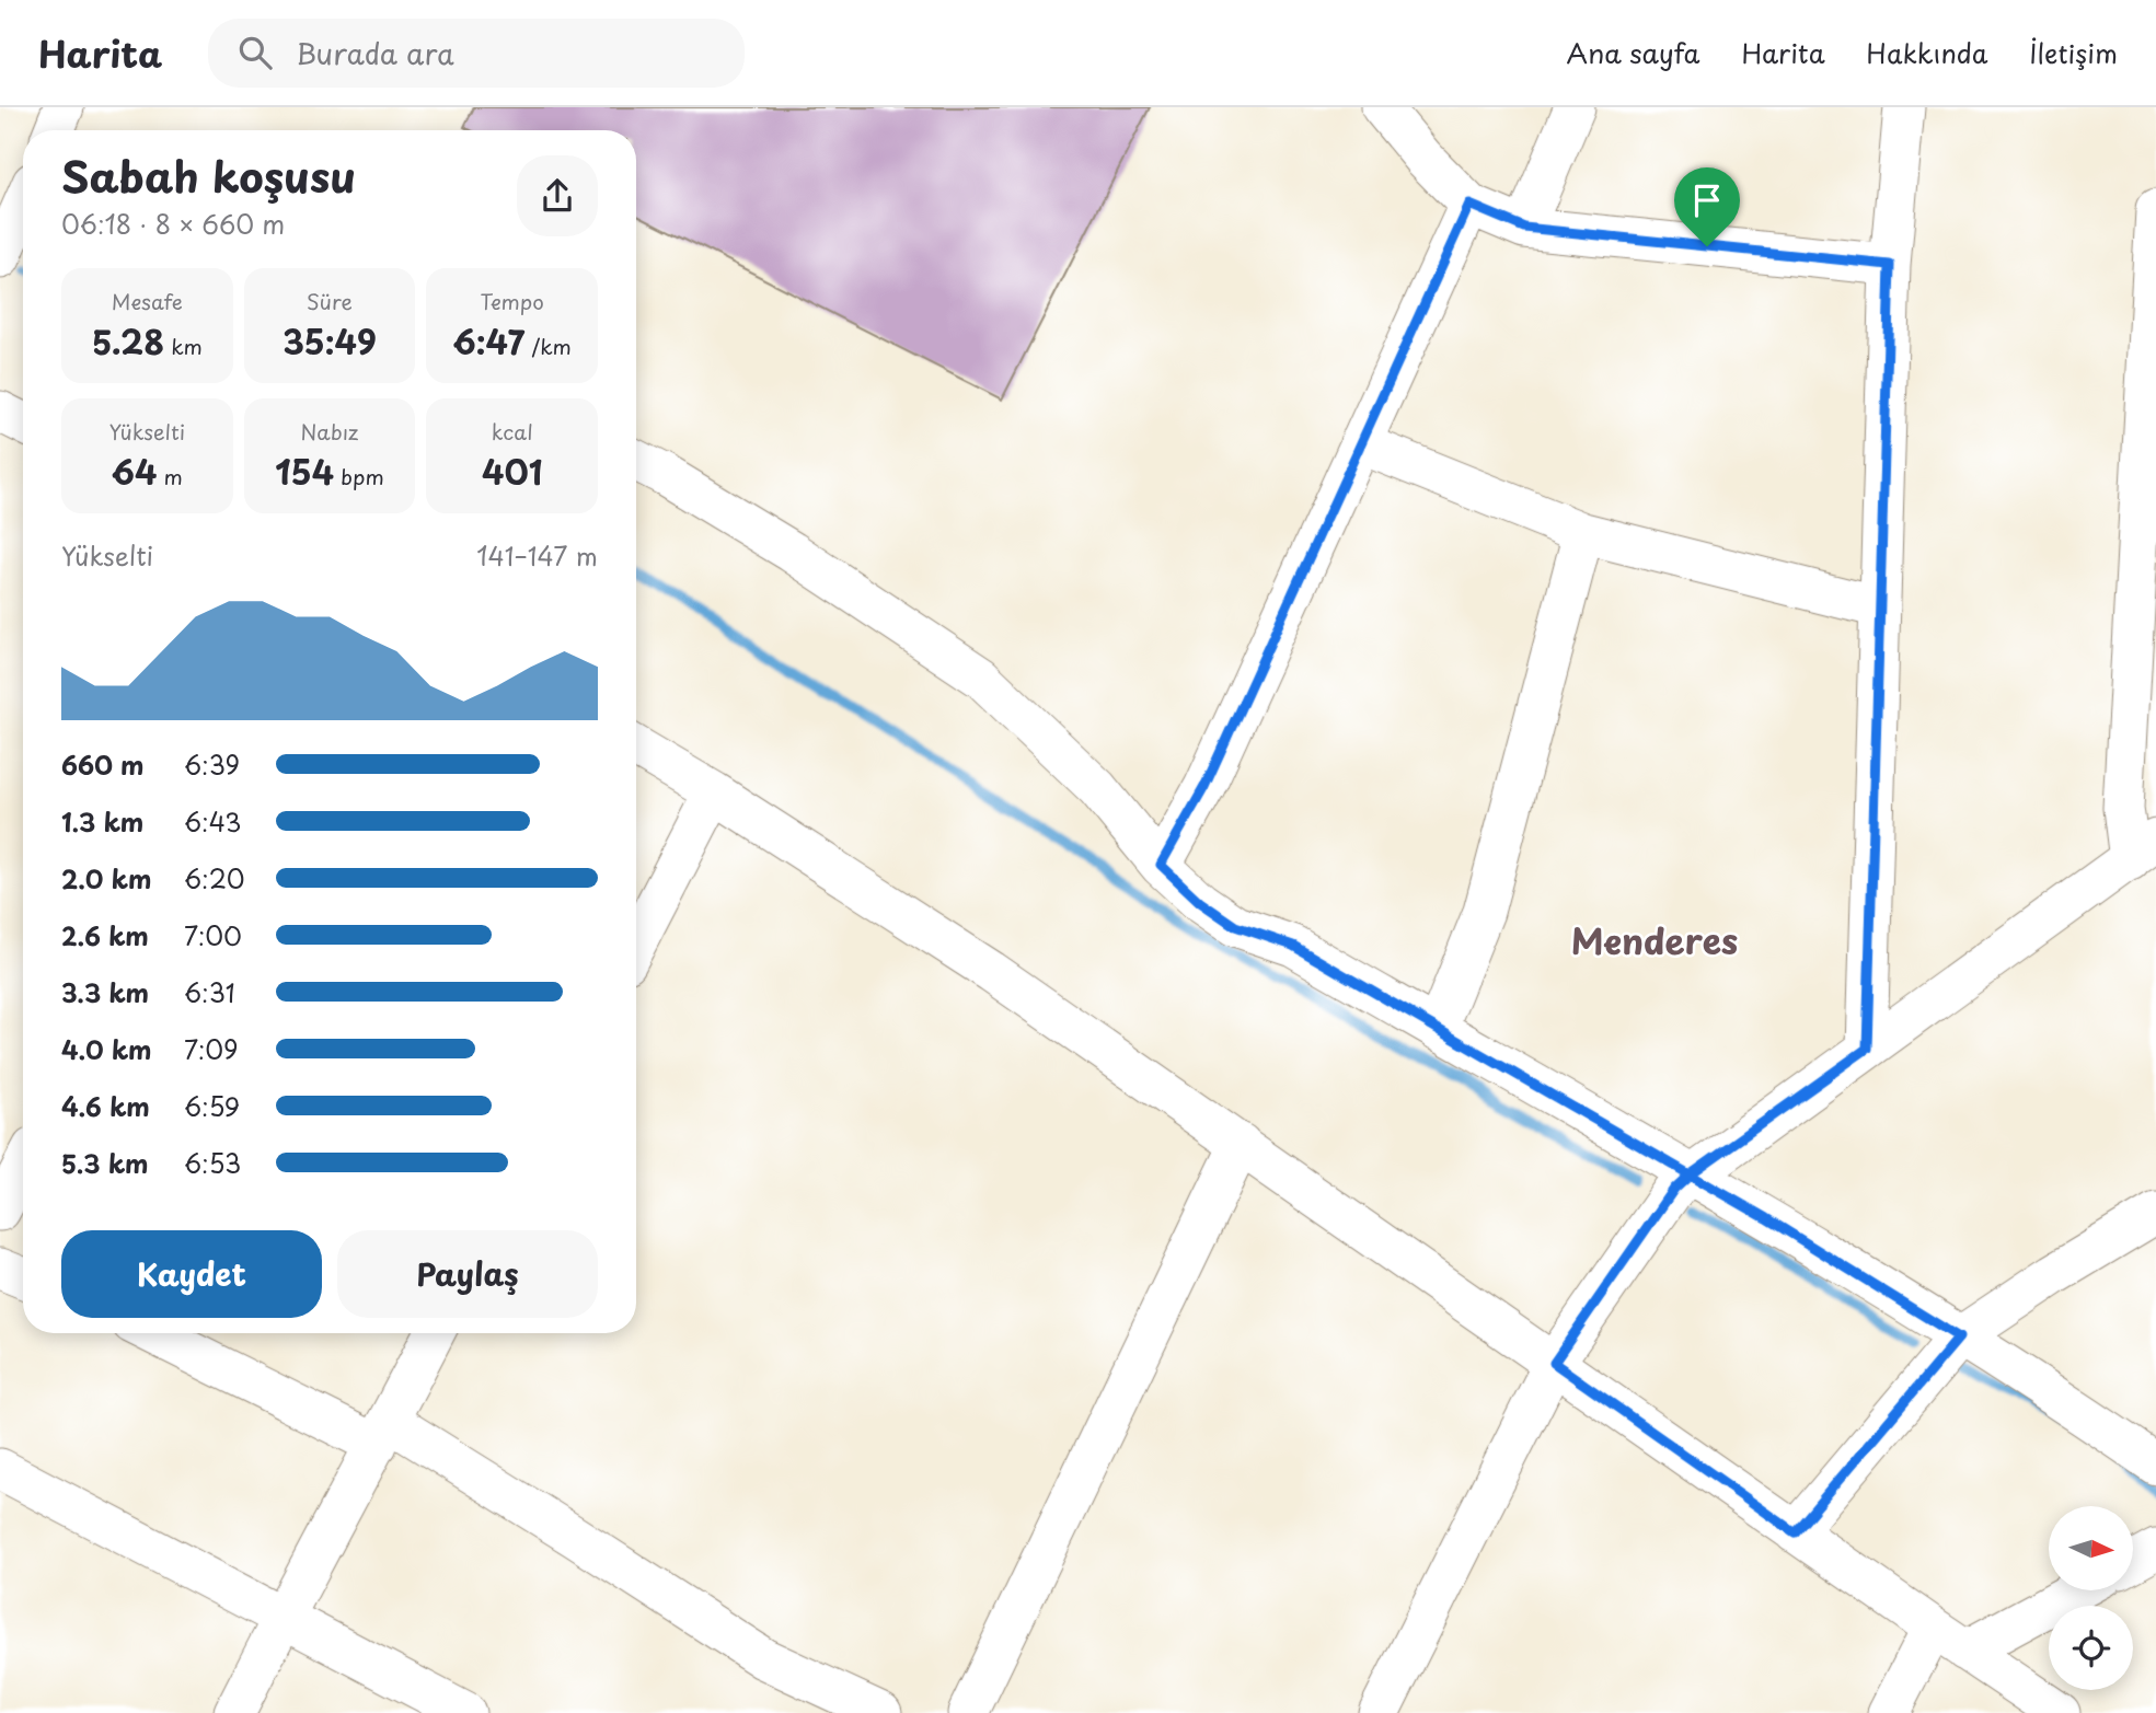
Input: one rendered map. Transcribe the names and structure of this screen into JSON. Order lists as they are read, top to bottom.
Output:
{
  "districts": ["Menderes"],
  "north": "right",
  "page": {
    "header": "Harita",
    "search": "Burada ara",
    "nav": [
      "Ana sayfa",
      "Harita",
      "Hakkında",
      "İletişim"
    ],
    "heading": ["Sabah koşusu", "06:18 · 8 × 660 m"],
    "stats": [
      ["Mesafe", "5.28 km"],
      ["Süre", "35:49"],
      ["Tempo", "6:47 /km"],
      ["Yükselti", "64 m"],
      ["Nabız", "154 bpm"],
      ["kcal", "401"]
    ],
    "chart": ["Yükselti", "141–147 m"],
    "list": [
      {
        "name": "660 m",
        "note": "6:39"
      },
      {
        "name": "1.3 km",
        "note": "6:43"
      },
      {
        "name": "2.0 km",
        "note": "6:20"
      },
      {
        "name": "2.6 km",
        "note": "7:00"
      },
      {
        "name": "3.3 km",
        "note": "6:31"
      },
      {
        "name": "4.0 km",
        "note": "7:09"
      },
      {
        "name": "4.6 km",
        "note": "6:59"
      },
      {
        "name": "5.3 km",
        "note": "6:53"
      }
    ],
    "buttons": ["Kaydet", "Paylaş"]
  }
}
